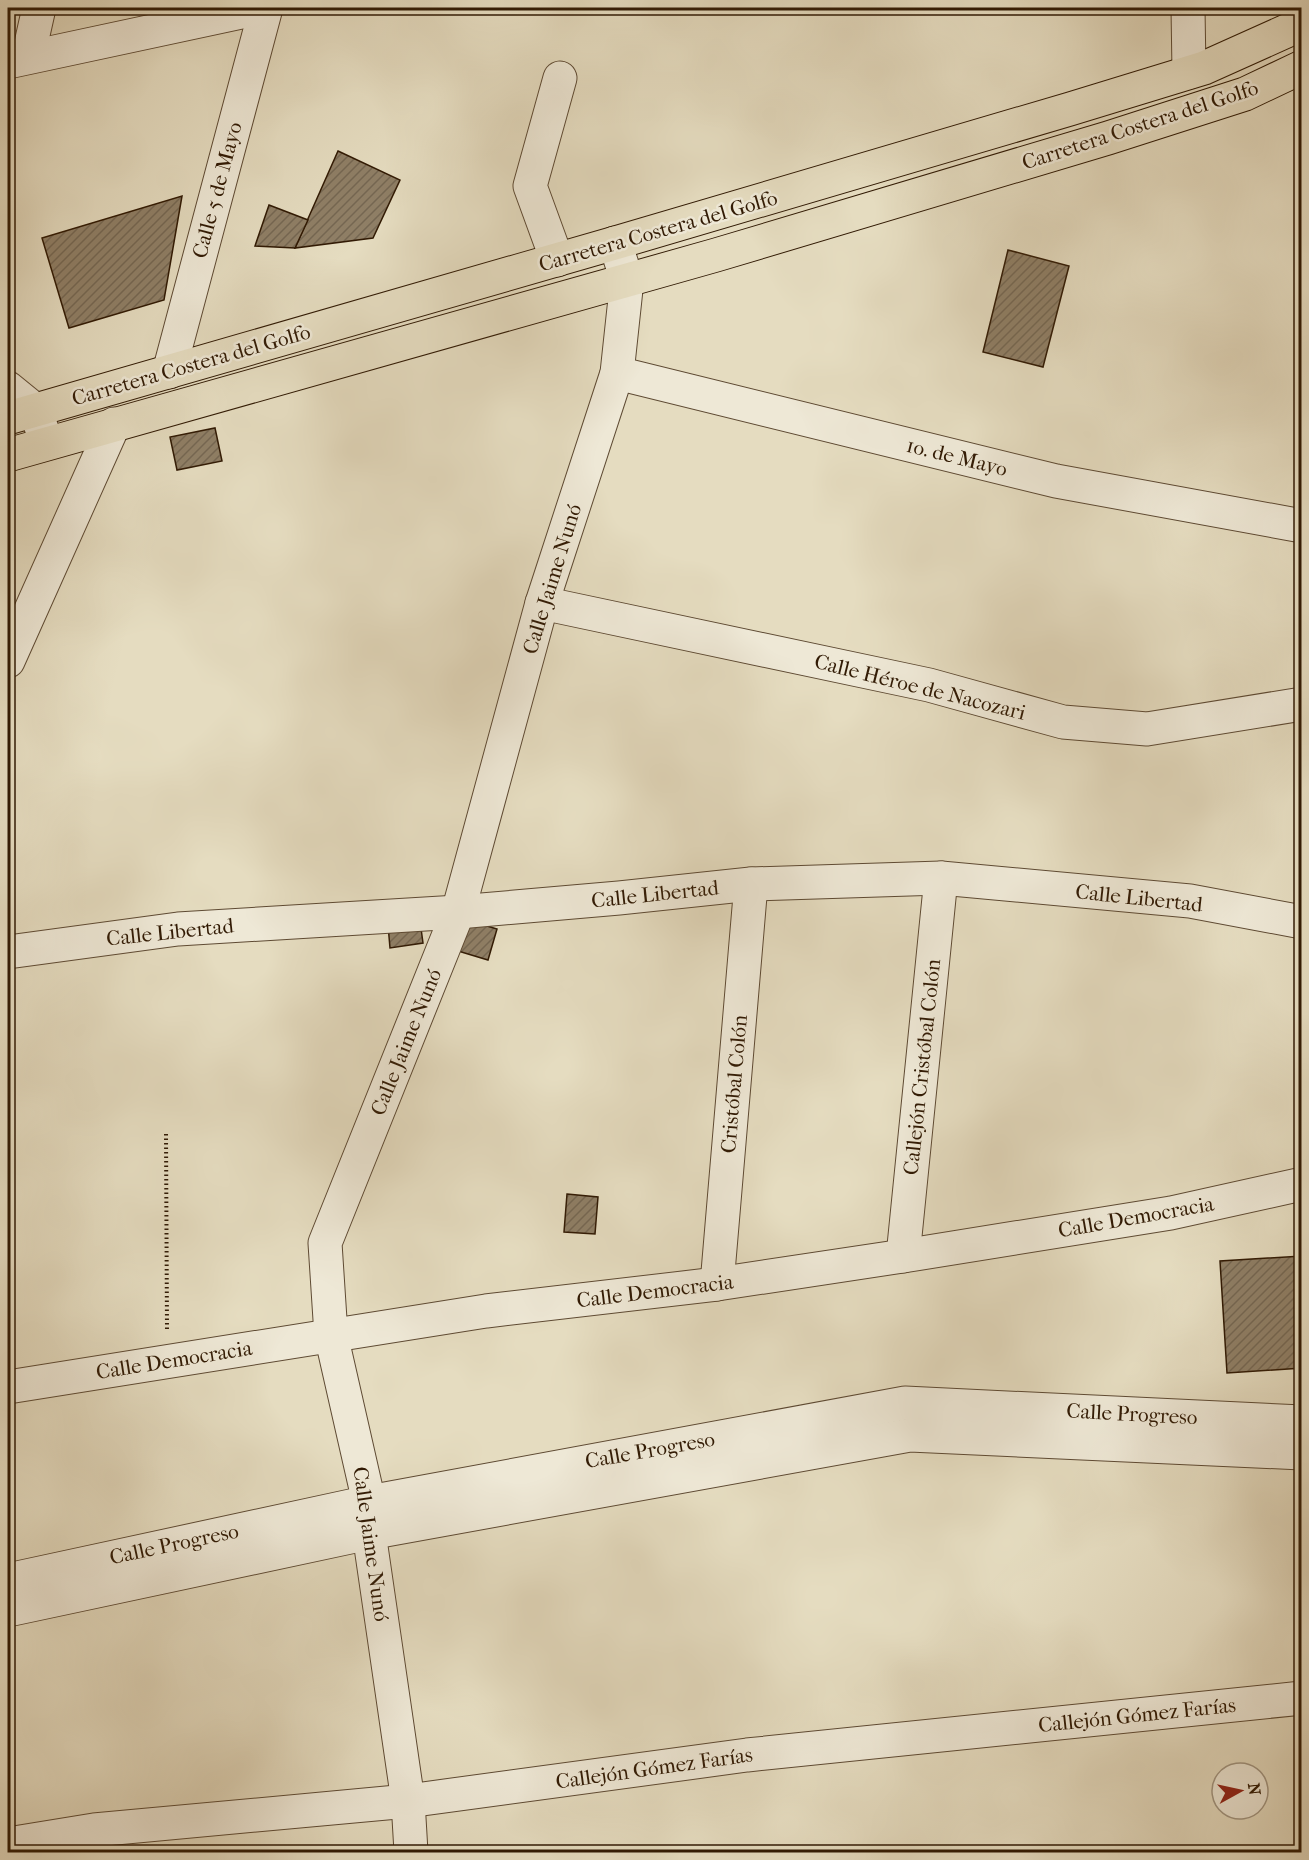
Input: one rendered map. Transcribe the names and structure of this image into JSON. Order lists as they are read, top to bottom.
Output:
{
  "streets": {
    "main road": ["Carretera Costera del Golfo"],
    "street": [
      "Calle 5 de Mayo",
      "1o. de Mayo",
      "Calle Jaime Nunó",
      "Calle Héroe de Nacozari",
      "Calle Libertad",
      "Callejón Cristóbal Colón",
      "Cristóbal Colón",
      "Calle Democracia",
      "Calle Progreso",
      "Callejón Gómez Farías"
    ]
  },
  "crossings": [
    ["Carretera Costera del Golfo", "Calle 5 de Mayo"],
    ["Carretera Costera del Golfo", "Calle Jaime Nunó"],
    ["1o. de Mayo", "Calle Jaime Nunó"],
    ["Calle Jaime Nunó", "Calle Héroe de Nacozari"],
    ["Calle Jaime Nunó", "Calle Libertad"],
    ["Calle Jaime Nunó", "Calle Democracia"],
    ["Calle Jaime Nunó", "Calle Progreso"],
    ["Calle Jaime Nunó", "Callejón Gómez Farías"],
    ["Calle Libertad", "Callejón Cristóbal Colón"],
    ["Calle Libertad", "Cristóbal Colón"],
    ["Callejón Cristóbal Colón", "Calle Democracia"],
    ["Cristóbal Colón", "Calle Democracia"]
  ],
  "north": "right"
}
